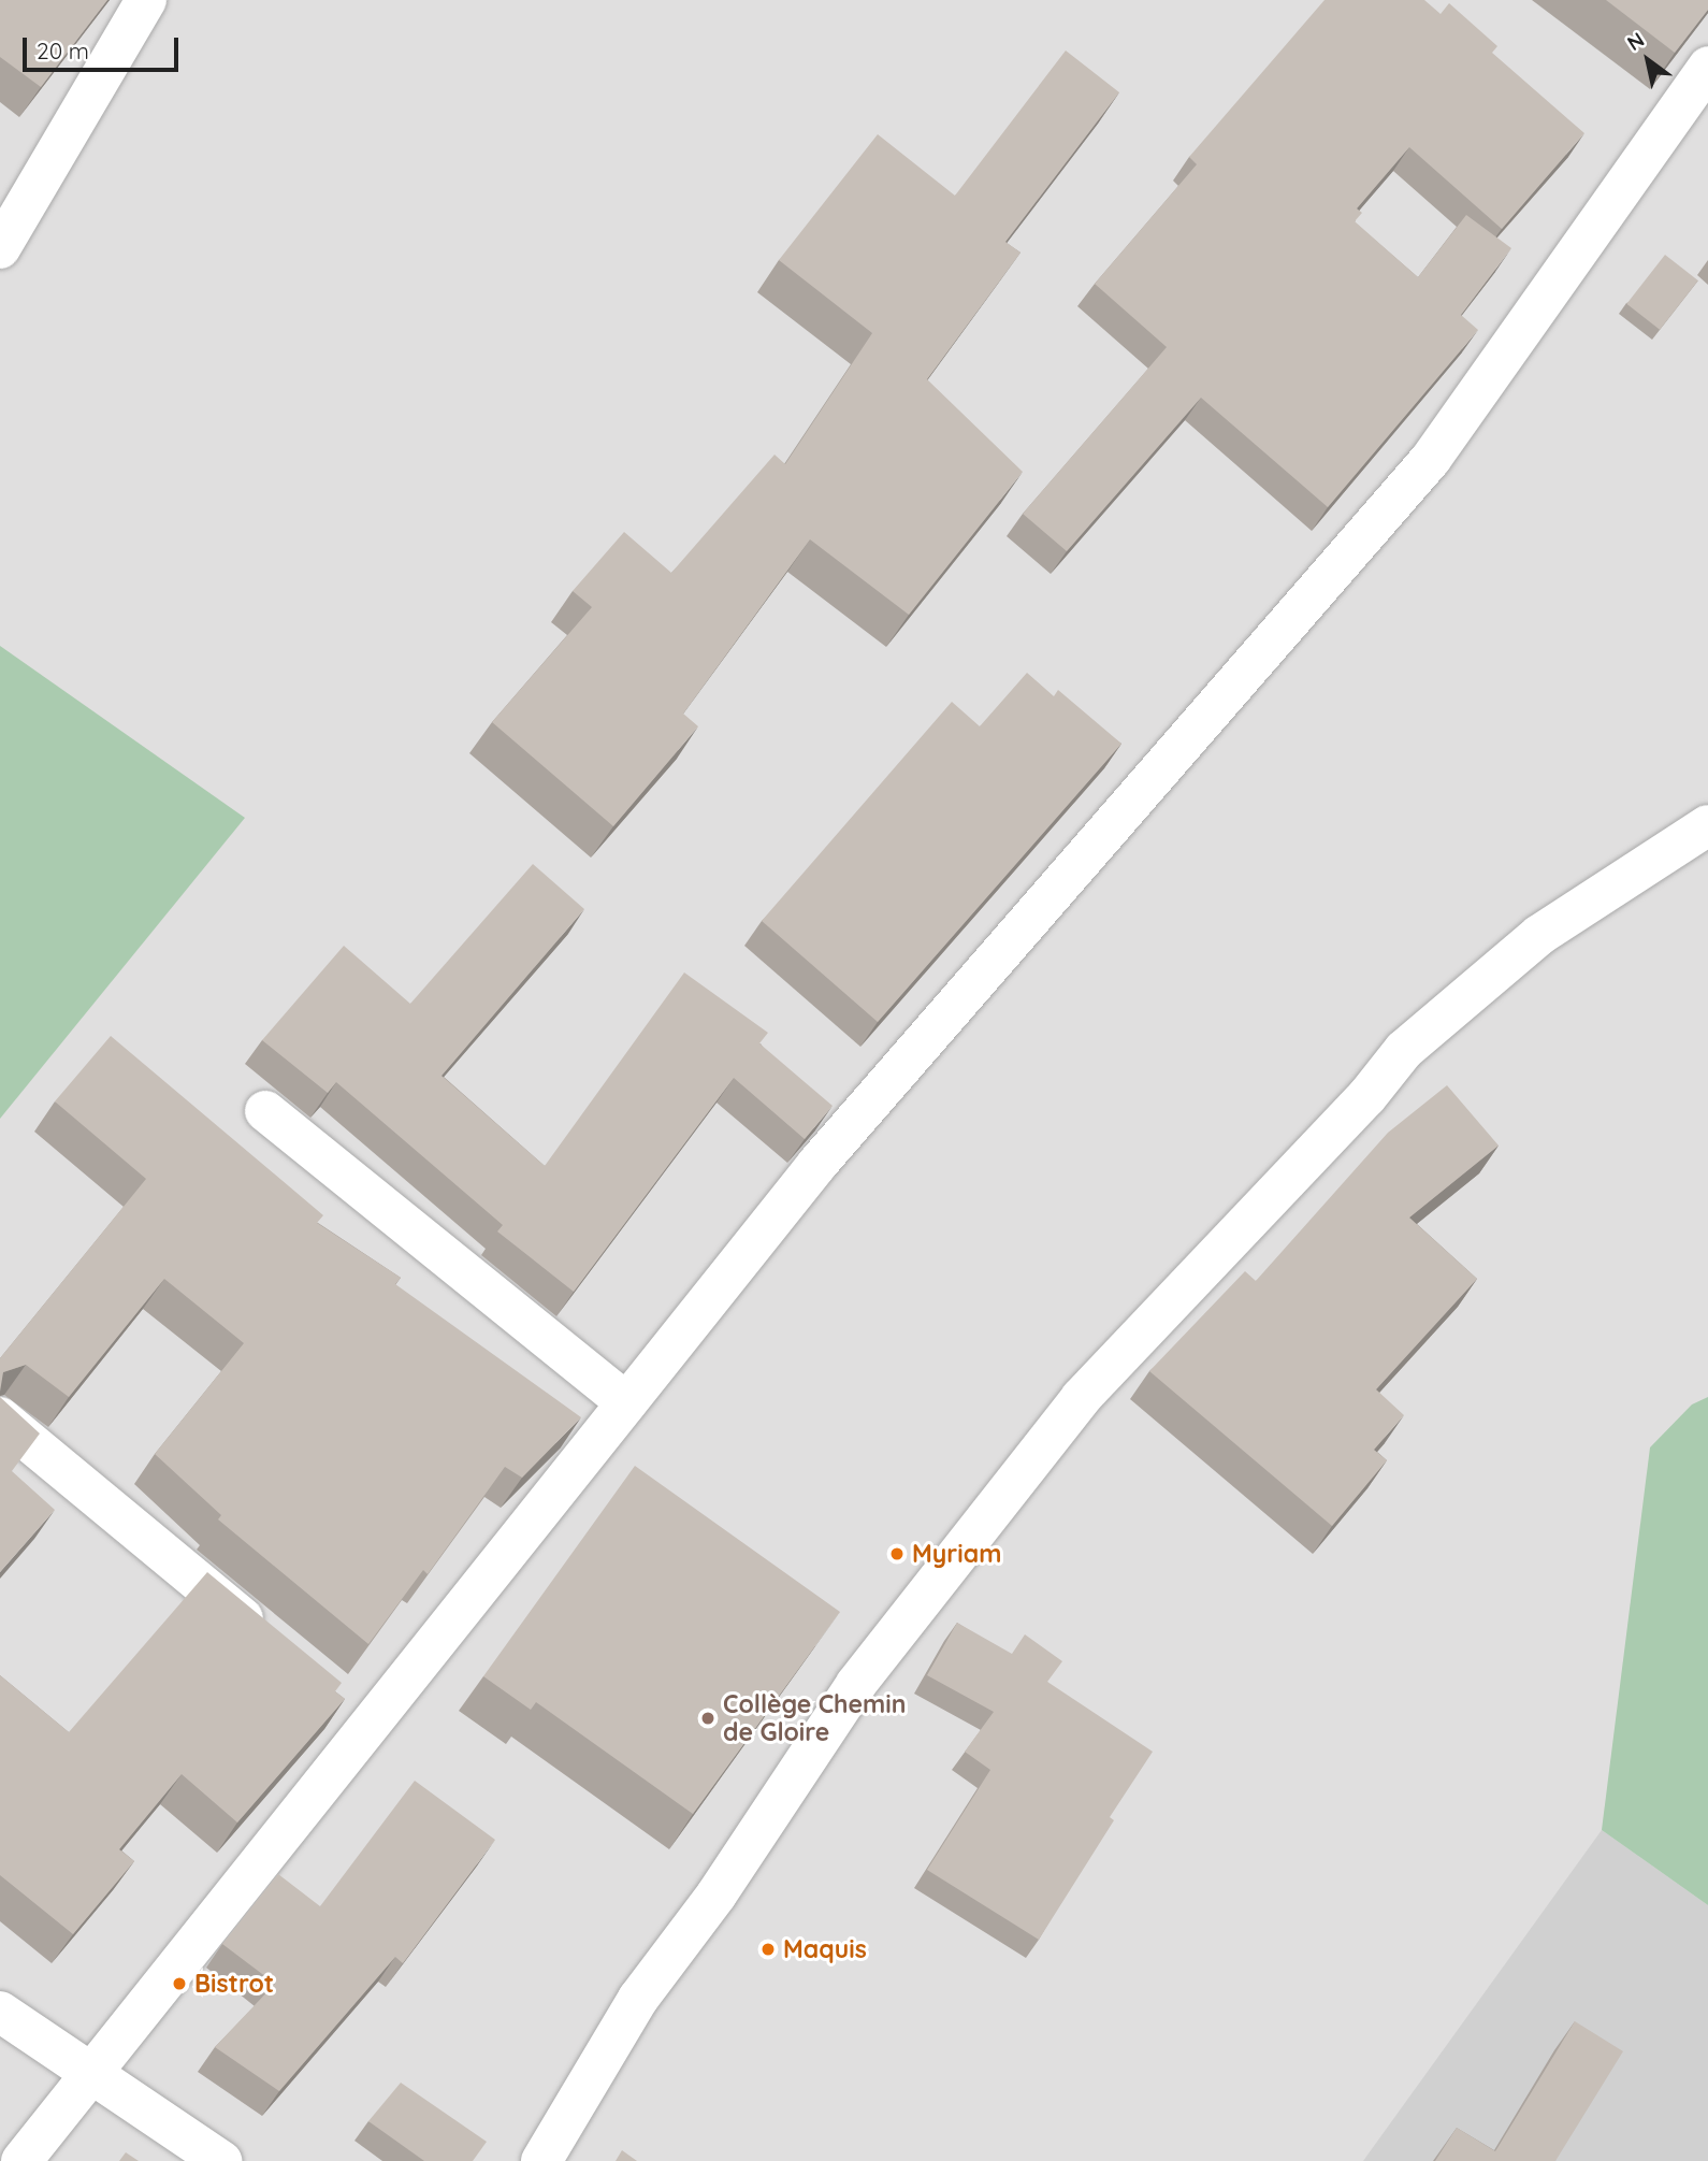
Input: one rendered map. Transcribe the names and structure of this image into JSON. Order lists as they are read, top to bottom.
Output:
{
  "places": [
    "Myriam",
    "Collège Chemin de Gloire",
    "Maquis",
    "Bistrot"
  ],
  "scale_bar": "20 m",
  "north": "top left"
}
